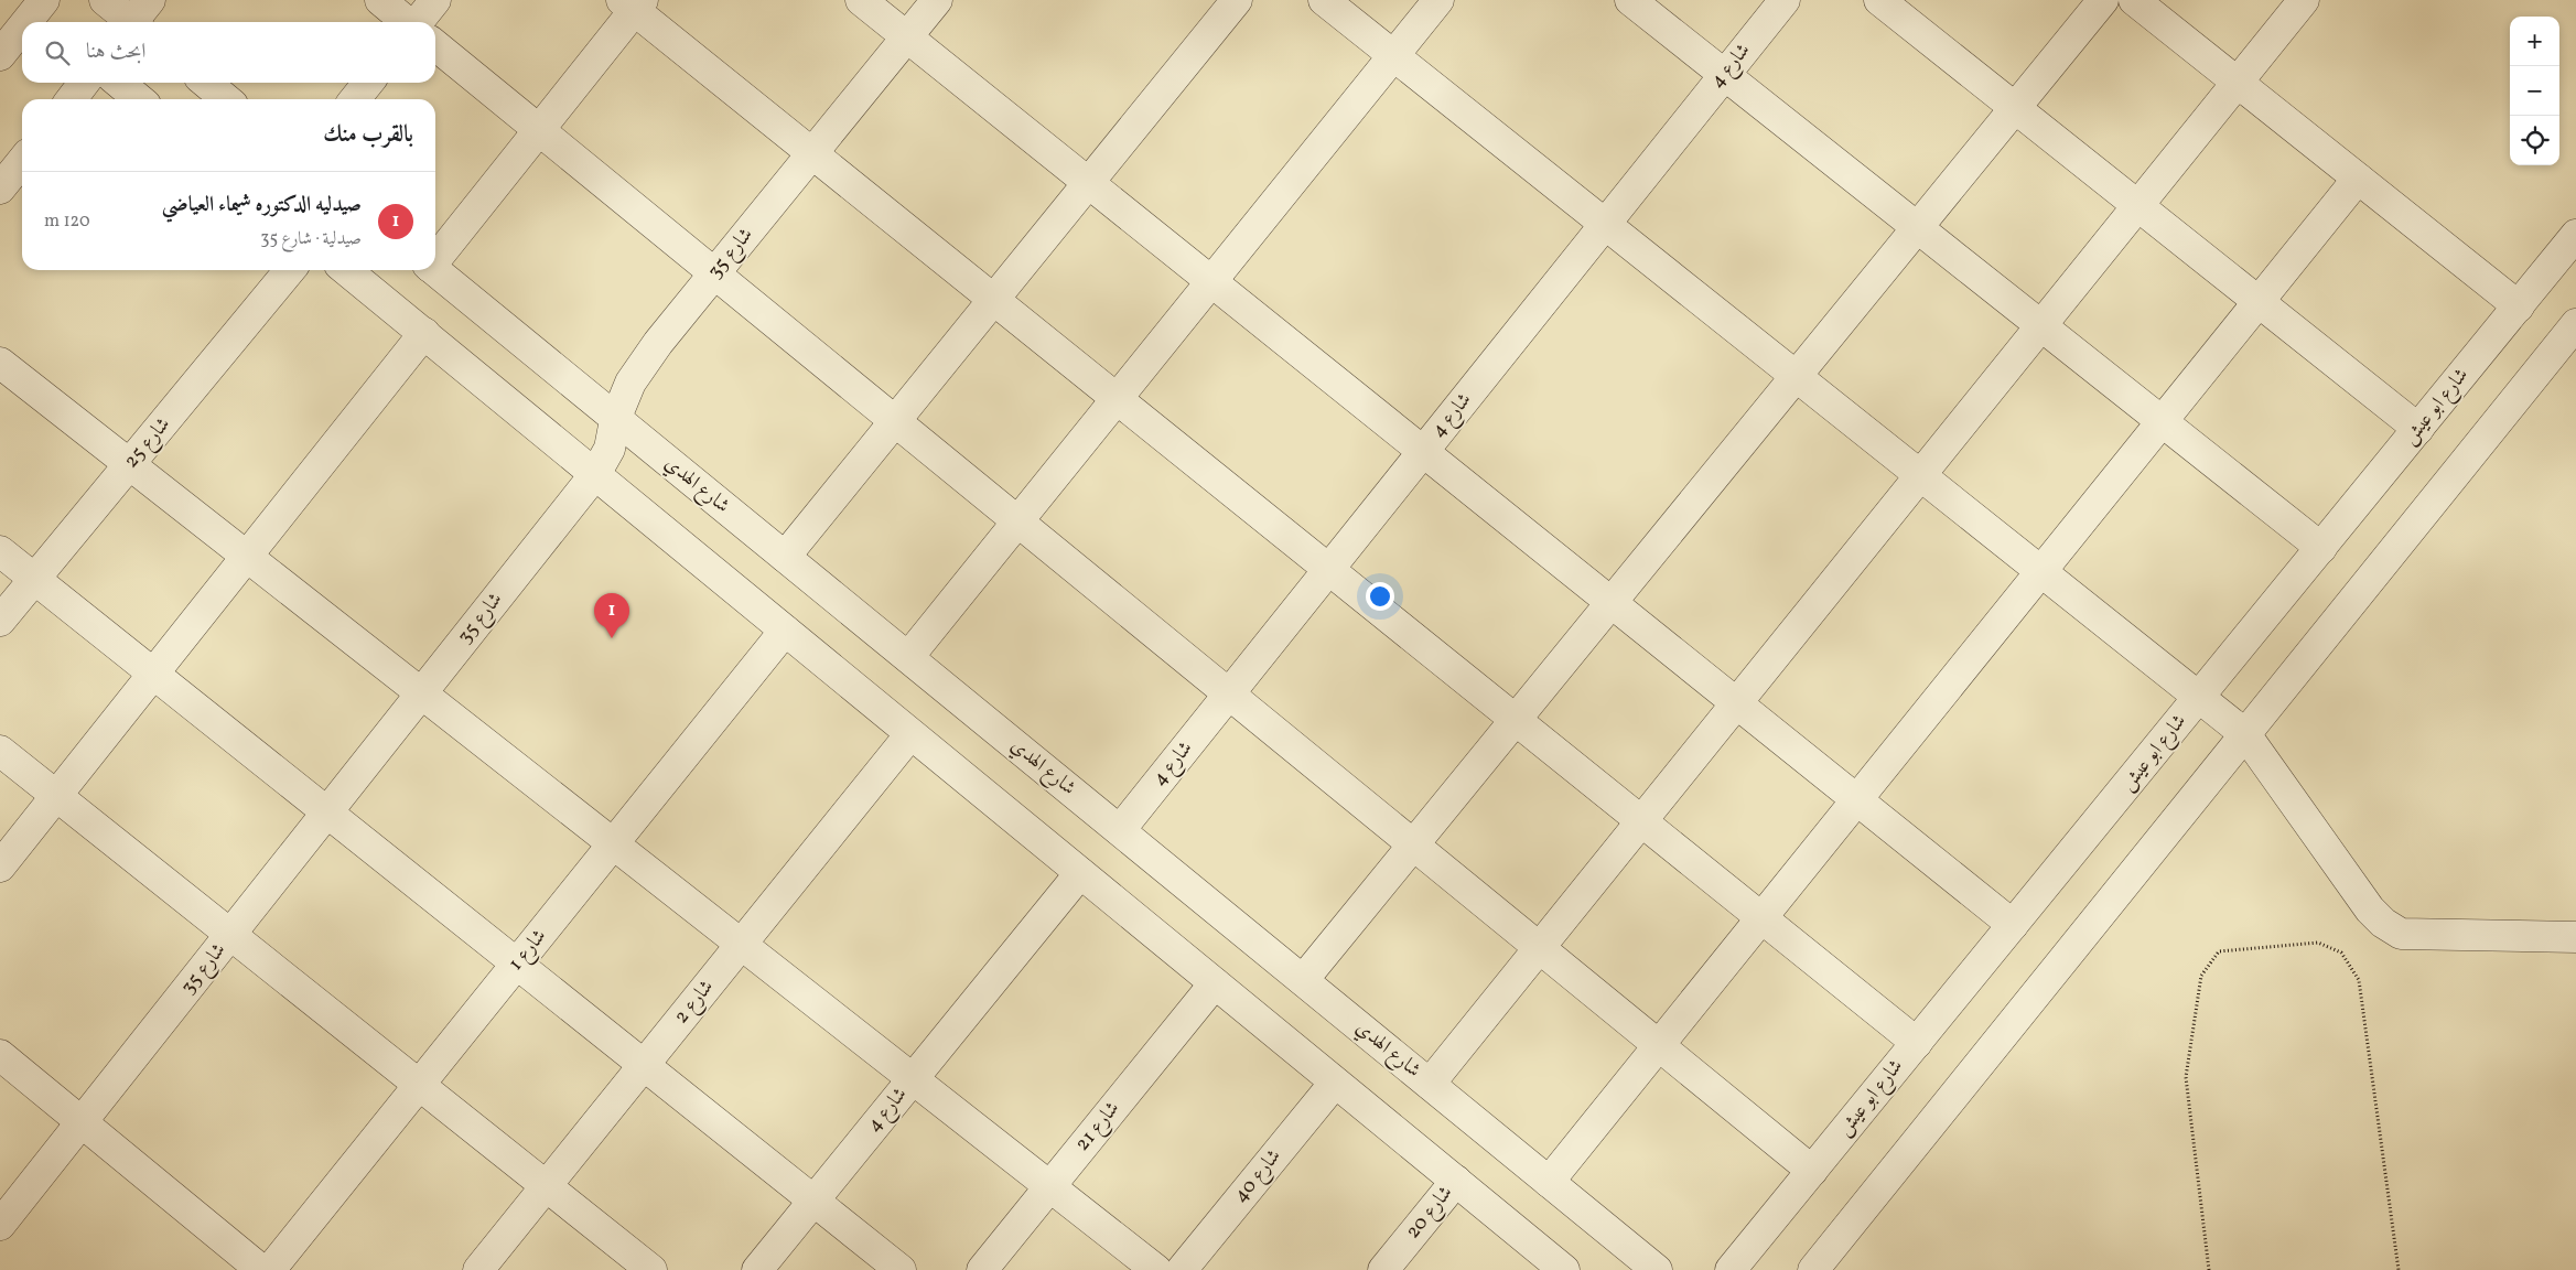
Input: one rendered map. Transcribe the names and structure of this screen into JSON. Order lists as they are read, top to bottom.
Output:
{
  "streets": {
    "street": [
      "شارع 4",
      "شارع 35",
      "شارع ابو عيش",
      "شارع 25",
      "شارع الهدي",
      "شارع 1",
      "شارع 2",
      "شارع 21",
      "شارع 40",
      "شارع 20"
    ]
  },
  "crossings": [
    ["شارع 4", "شارع الهدي"],
    ["شارع 35", "شارع الهدي"]
  ],
  "page": {
    "map_buttons": ["+", "−"],
    "search": "ابحث هنا",
    "heading": "بالقرب منك",
    "list": [
      {
        "mark": "1",
        "name": "صيدليه الدكتوره شيماء العياضي",
        "note": "صيدلية · شارع 35",
        "value": "120 m"
      }
    ],
    "pins": "1"
  }
}
